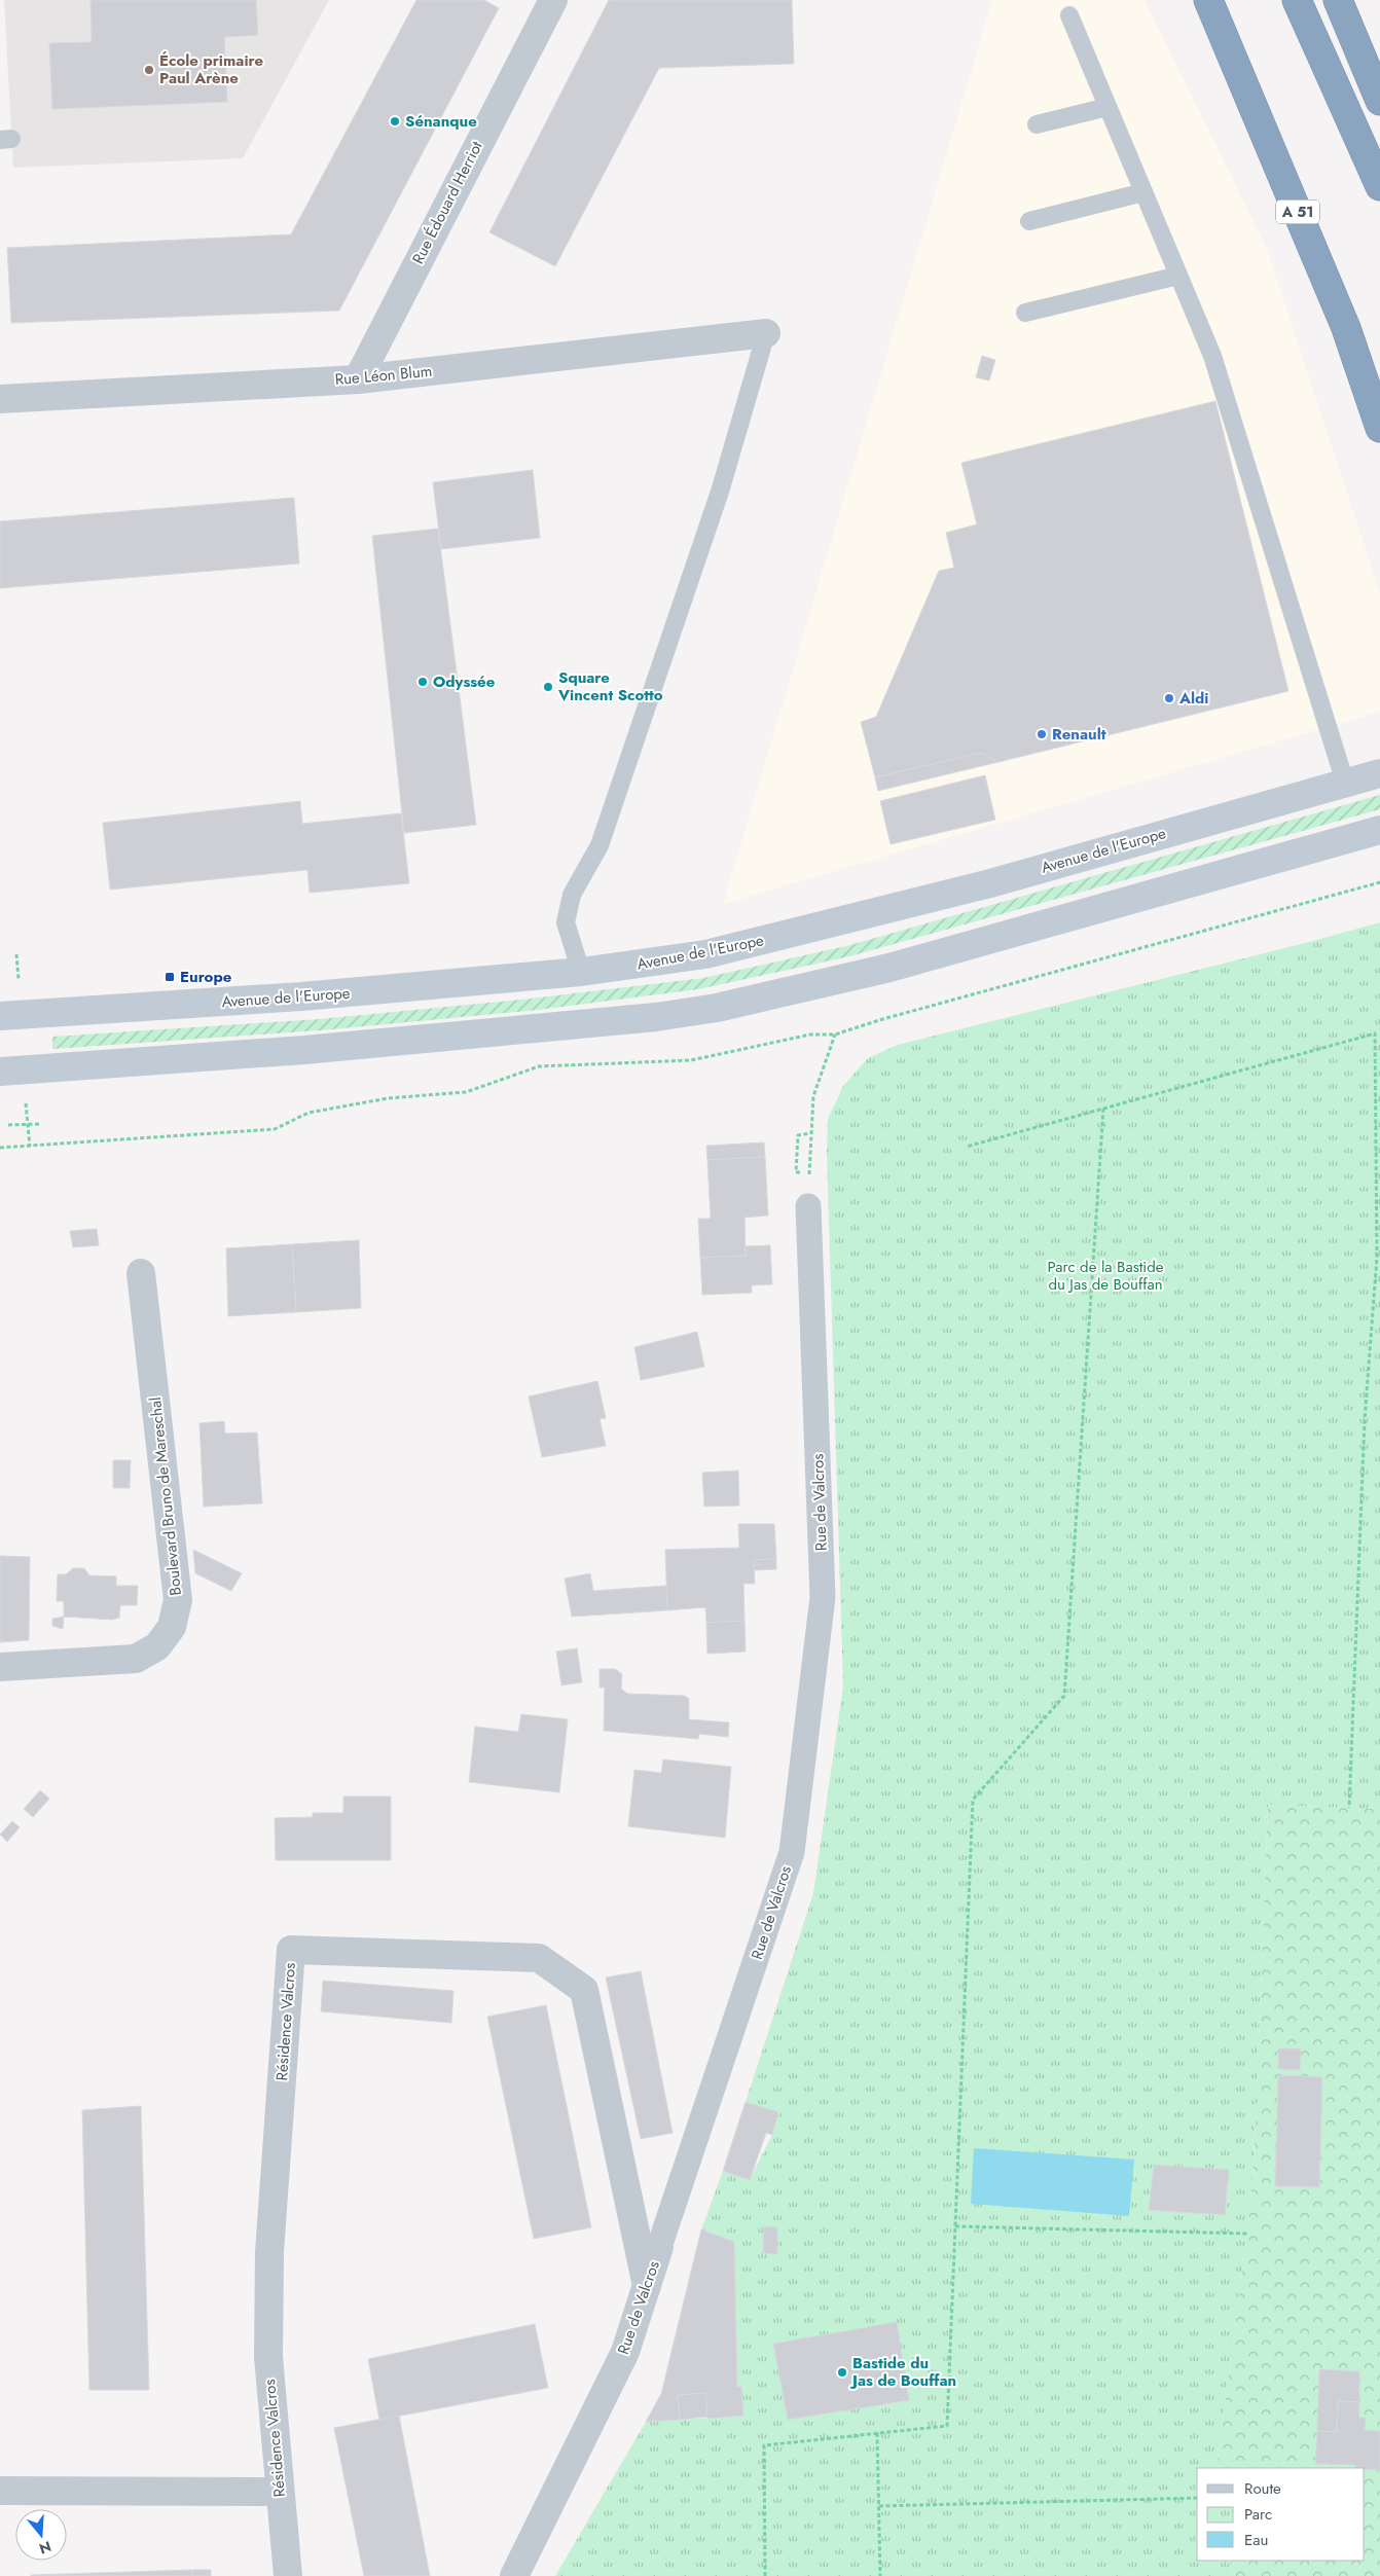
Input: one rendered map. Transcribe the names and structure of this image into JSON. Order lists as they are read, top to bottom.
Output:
{
  "streets": {
    "highway": ["A 51"],
    "main road": ["Avenue de l'Europe"],
    "street": [
      "Rue Édouard Herriot",
      "Rue Léon Blum",
      "Boulevard Bruno de Mareschal",
      "Rue de Valcros",
      "Résidence Valcros"
    ]
  },
  "crossings": [
    ["Rue Édouard Herriot", "Rue Léon Blum"],
    ["Rue de Valcros", "Résidence Valcros"]
  ],
  "parks": ["Parc de la Bastide du Jas de Bouffan"],
  "places": {
    "other": [
      "École primaire Paul Arène",
      "Sénanque",
      "Odyssée",
      "Square Vincent Scotto",
      "Aldi",
      "Renault",
      "Bastide du Jas de Bouffan"
    ],
    "transit": ["Europe"]
  },
  "legend": ["Route", "Parc", "Eau"],
  "north": "bottom"
}
